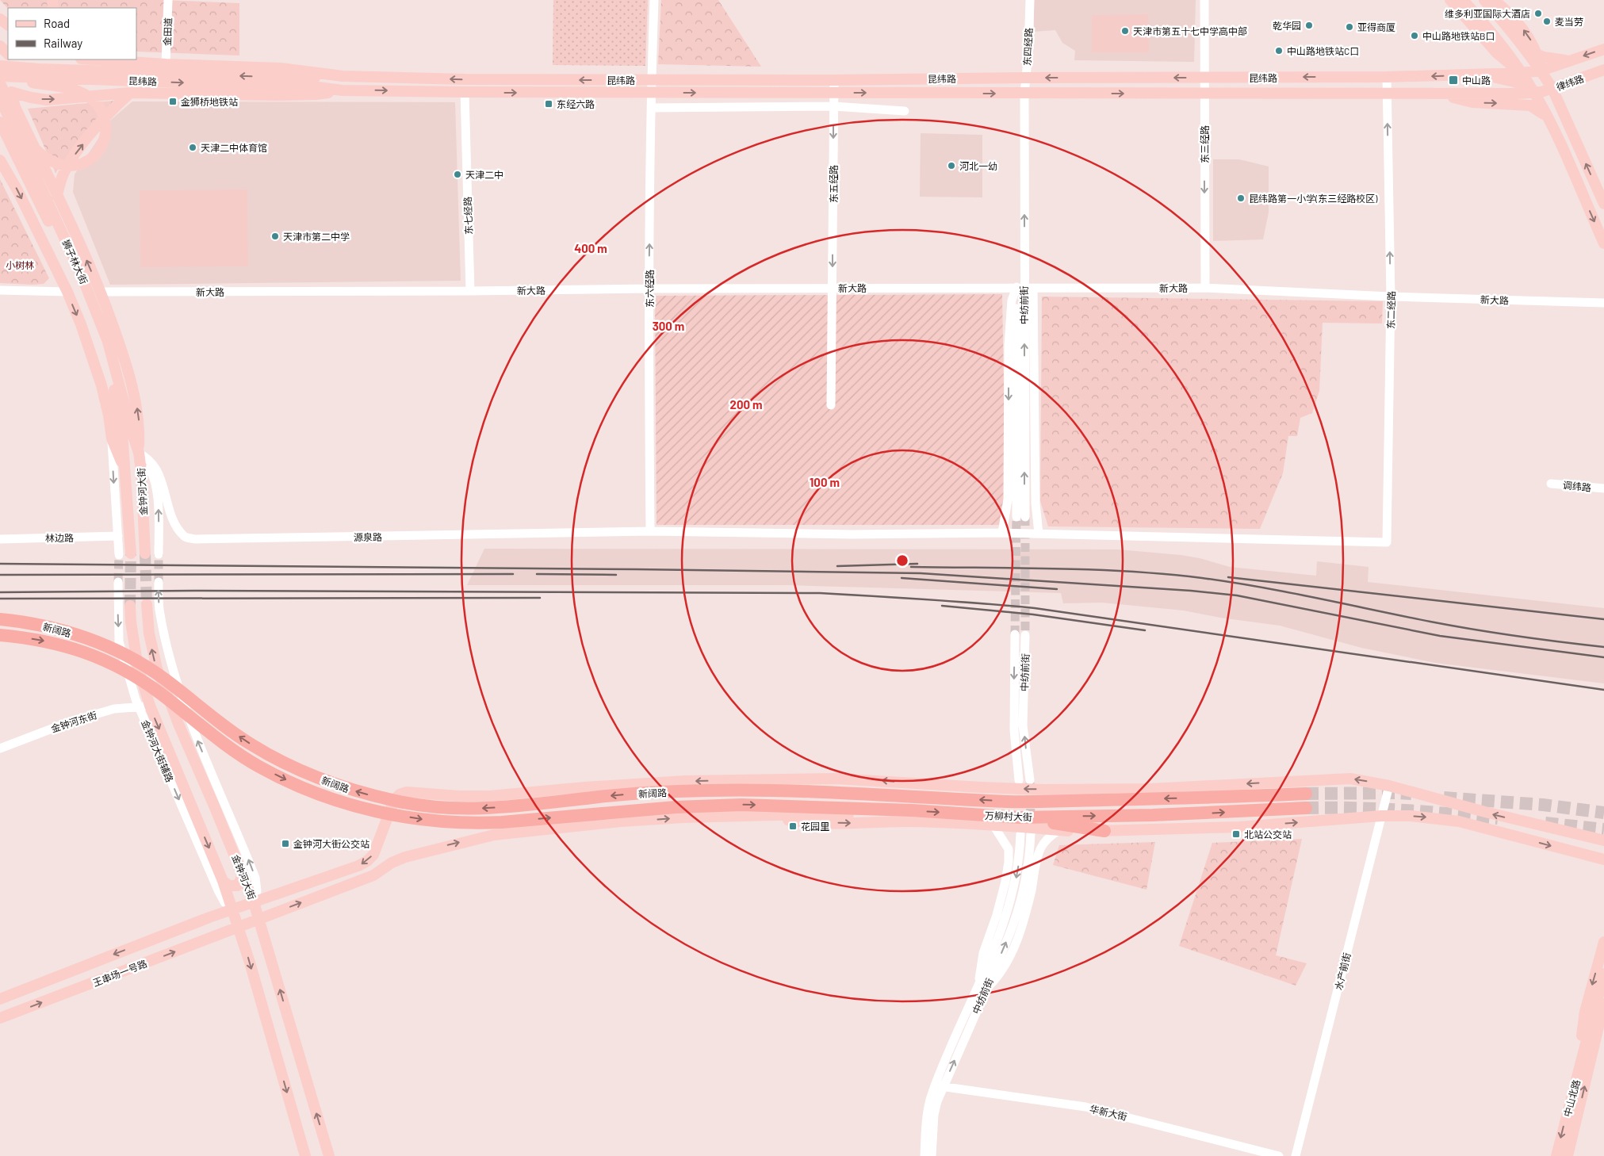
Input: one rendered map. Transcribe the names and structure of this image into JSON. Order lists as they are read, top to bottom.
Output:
{
  "streets": {
    "highway": ["新阔路", "万柳村大街"],
    "main road": [
      "昆纬路",
      "律纬路",
      "狮子林大街",
      "金钟河大街",
      "王串场一号路",
      "中山北路"
    ],
    "street": [
      "金田道",
      "东四经路",
      "东三经路",
      "东五经路",
      "东七经路",
      "新大路",
      "东六经路",
      "中纺前街",
      "东二经路",
      "调纬路",
      "源泉路",
      "林边路",
      "金钟河东街",
      "金钟河大街辅路",
      "水产前街",
      "华新大街"
    ]
  },
  "crossings": [
    ["东四经路", "昆纬路"],
    ["东四经路", "中纺前街"],
    ["昆纬路", "律纬路"],
    ["昆纬路", "东三经路"],
    ["昆纬路", "东五经路"],
    ["昆纬路", "东七经路"],
    ["昆纬路", "东六经路"],
    ["昆纬路", "中纺前街"],
    ["昆纬路", "东二经路"],
    ["东三经路", "新大路"],
    ["东五经路", "新大路"],
    ["东七经路", "新大路"],
    ["狮子林大街", "金钟河大街"],
    ["新大路", "东六经路"],
    ["新大路", "中纺前街"],
    ["新大路", "东二经路"],
    ["东六经路", "源泉路"],
    ["中纺前街", "华新大街"],
    ["东二经路", "源泉路"],
    ["金钟河大街", "源泉路"],
    ["金钟河大街", "王串场一号路"],
    ["新阔路", "万柳村大街"],
    ["金钟河东街", "金钟河大街辅路"],
    ["金钟河大街辅路", "王串场一号路"]
  ],
  "one_way": ["东三经路", "东五经路", "东二经路"],
  "parks": ["小树林"],
  "places": {
    "other": [
      "维多利亚国际大酒店",
      "麦当劳",
      "乾华园",
      "亚得商厦",
      "天津市第五十七中学高中部",
      "中山路地铁站B口",
      "中山路地铁站C口",
      "天津二中体育馆",
      "河北一幼",
      "天津二中",
      "昆纬路第一小学(东三经路校区)",
      "天津市第二中学"
    ],
    "transit": [
      "中山路",
      "金狮桥地铁站",
      "东经六路",
      "花园里",
      "北站公交站",
      "金钟河大街公交站"
    ]
  },
  "legend": ["Road", "Railway"],
  "rings": [
    "400 m",
    "300 m",
    "200 m",
    "100 m"
  ]
}
